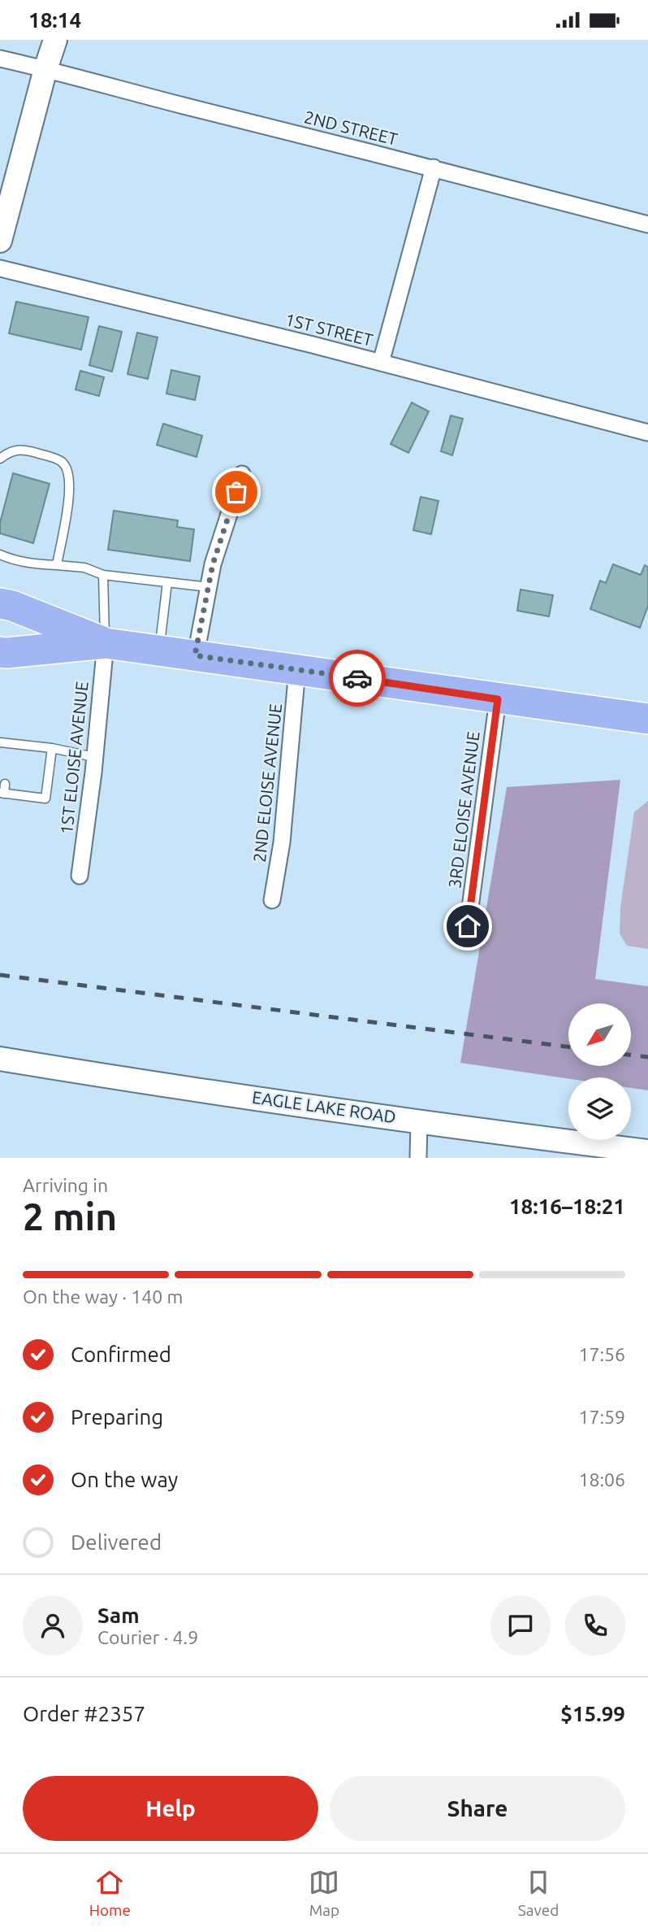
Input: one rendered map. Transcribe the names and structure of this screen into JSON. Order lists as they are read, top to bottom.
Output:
{
  "streets": {
    "street": [
      "2ND STREET",
      "1ST STREET",
      "1ST ELOISE AVENUE",
      "2ND ELOISE AVENUE",
      "3RD ELOISE AVENUE",
      "EAGLE LAKE ROAD"
    ]
  },
  "north": "bottom left",
  "page": {
    "status": "18:14",
    "heading": ["2 min", "Arriving in", "18:16–18:21"],
    "panel": [
      "Sam",
      "Courier · 4.9",
      "Order #2357",
      "$15.99"
    ],
    "bar": "On the way · 140 m",
    "list": [
      ["Confirmed", "17:56"],
      ["Preparing", "17:59"],
      ["On the way", "18:06"],
      "Delivered"
    ],
    "buttons": ["Help", "Share"],
    "tabs": ["Home", "Map", "Saved"]
  }
}
